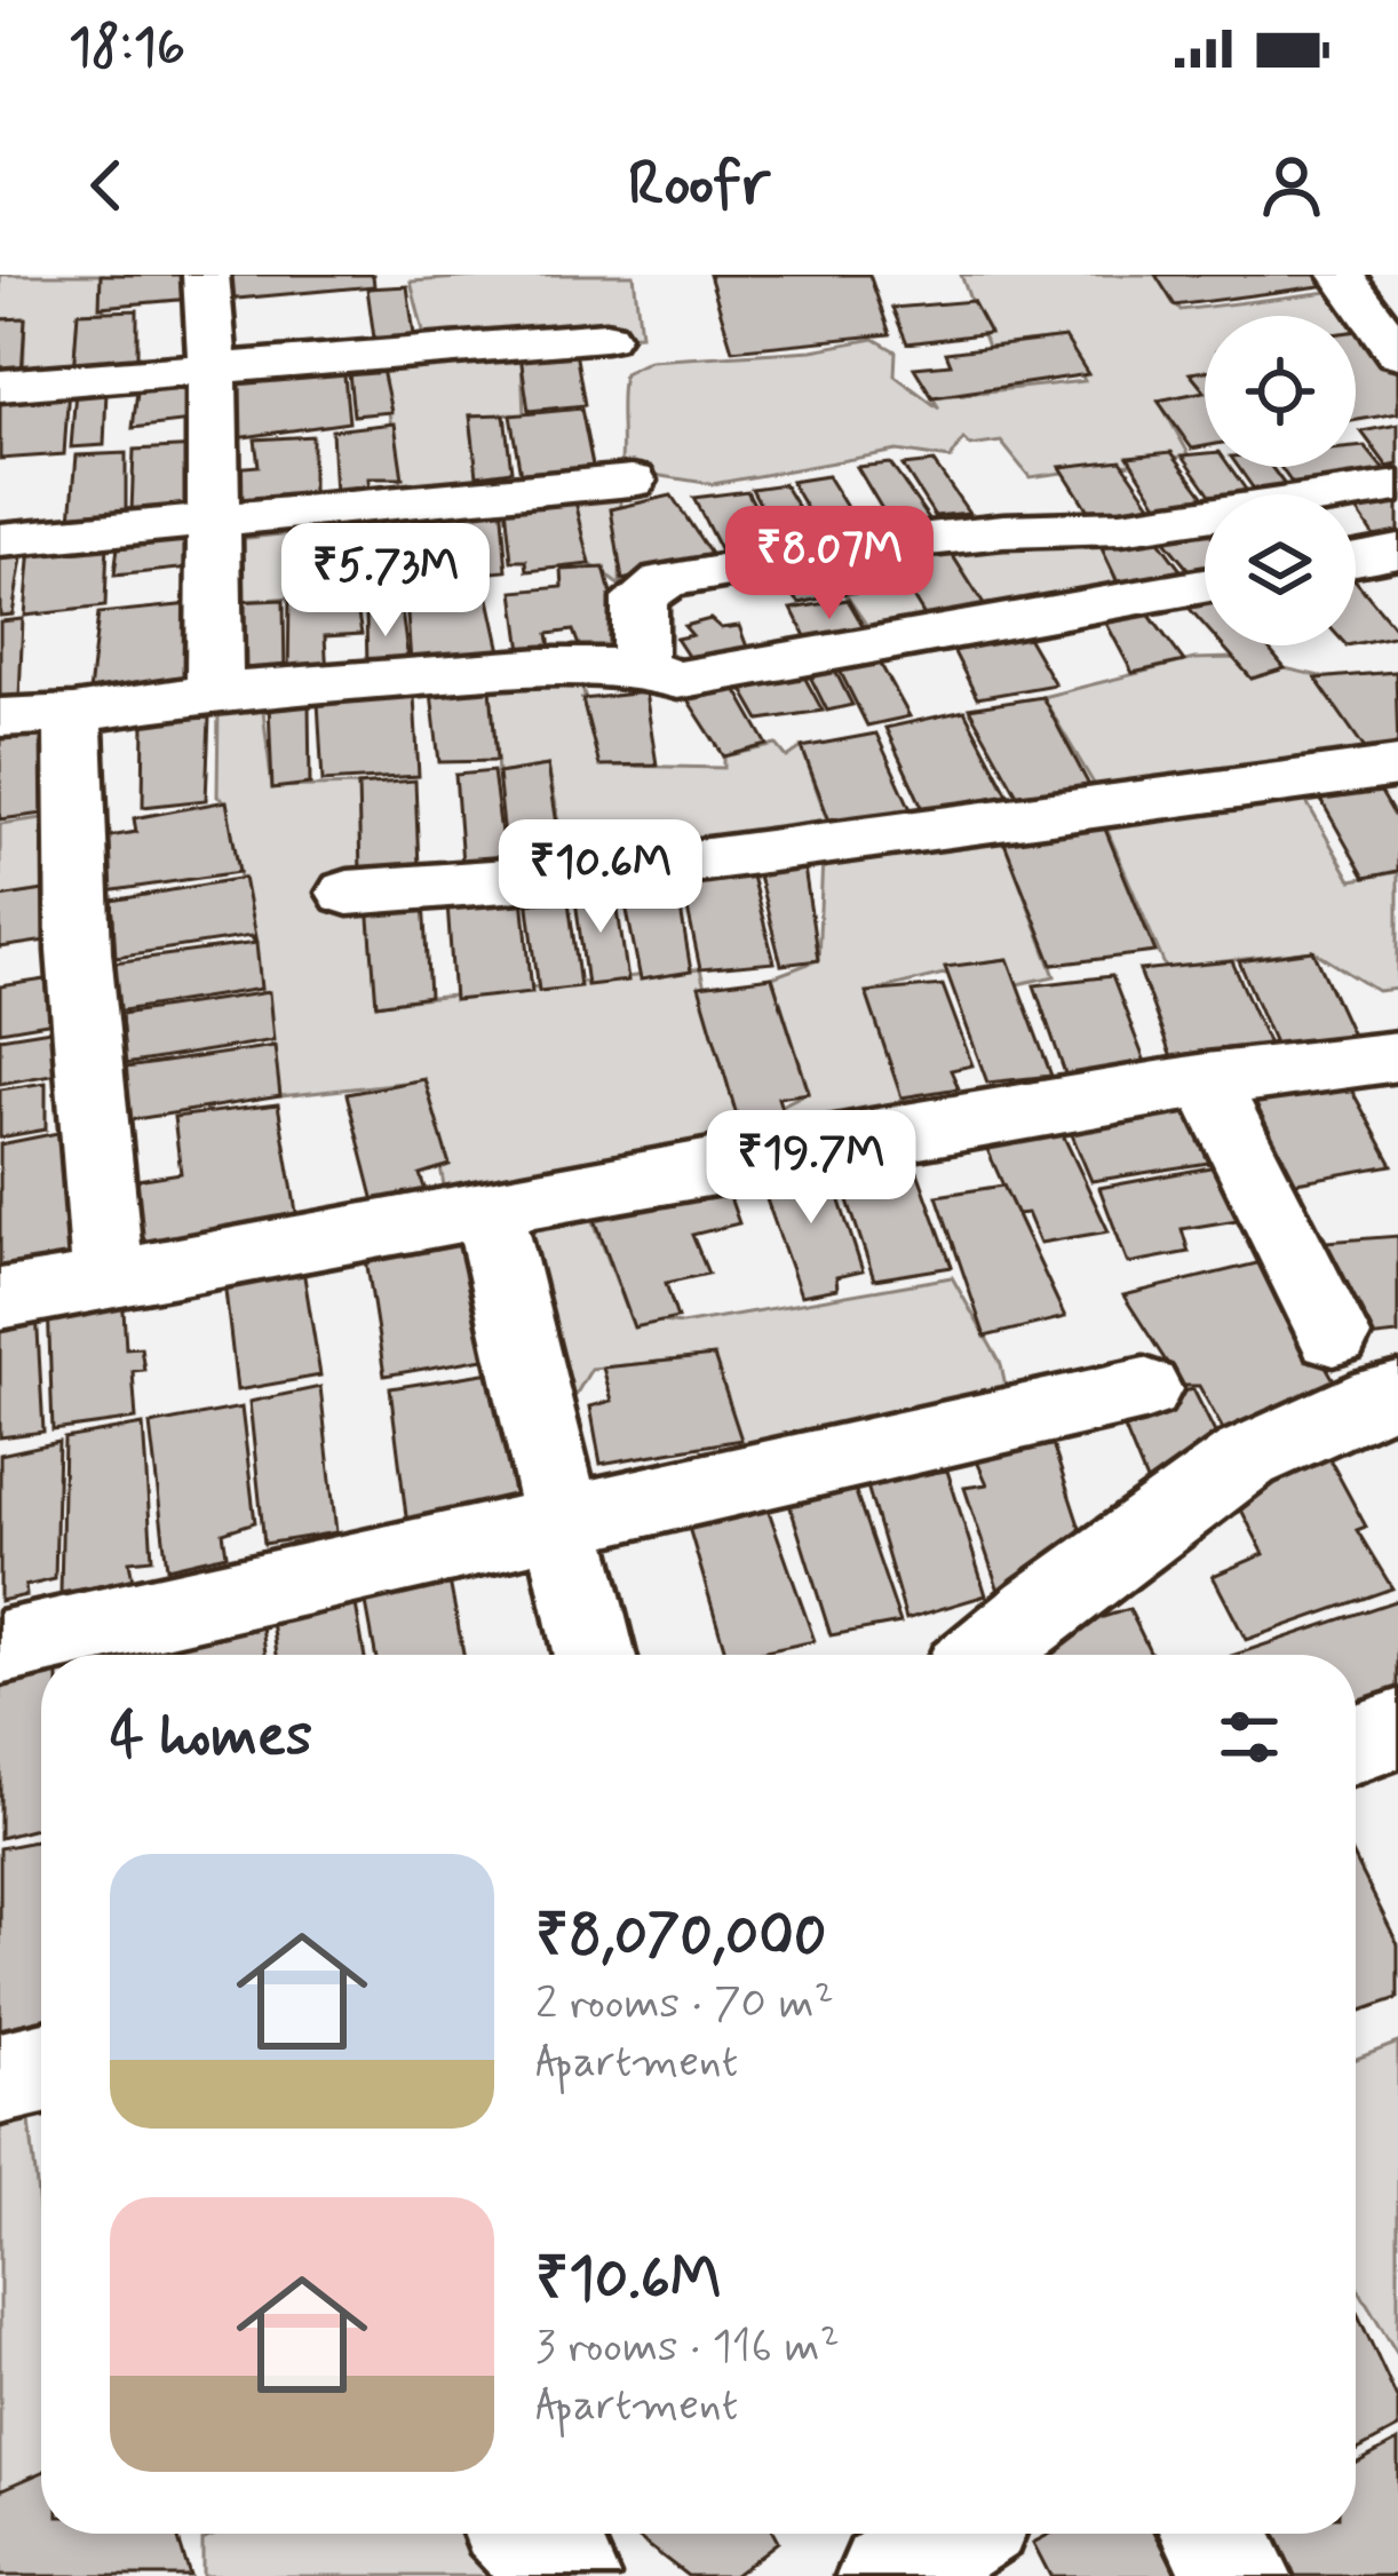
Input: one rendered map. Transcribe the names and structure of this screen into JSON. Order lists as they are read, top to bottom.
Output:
{
  "page": {
    "status": "18:16",
    "header": "Roofr",
    "price": [
      "₹8.07M",
      "₹5.73M",
      "₹10.6M",
      "₹19.7M"
    ],
    "heading": "4 homes",
    "list": [
      {
        "name": "₹8,070,000",
        "note": "2 rooms · 70 m² · Apartment"
      },
      {
        "name": "₹10.6M",
        "note": "3 rooms · 116 m² · Apartment"
      }
    ]
  }
}
